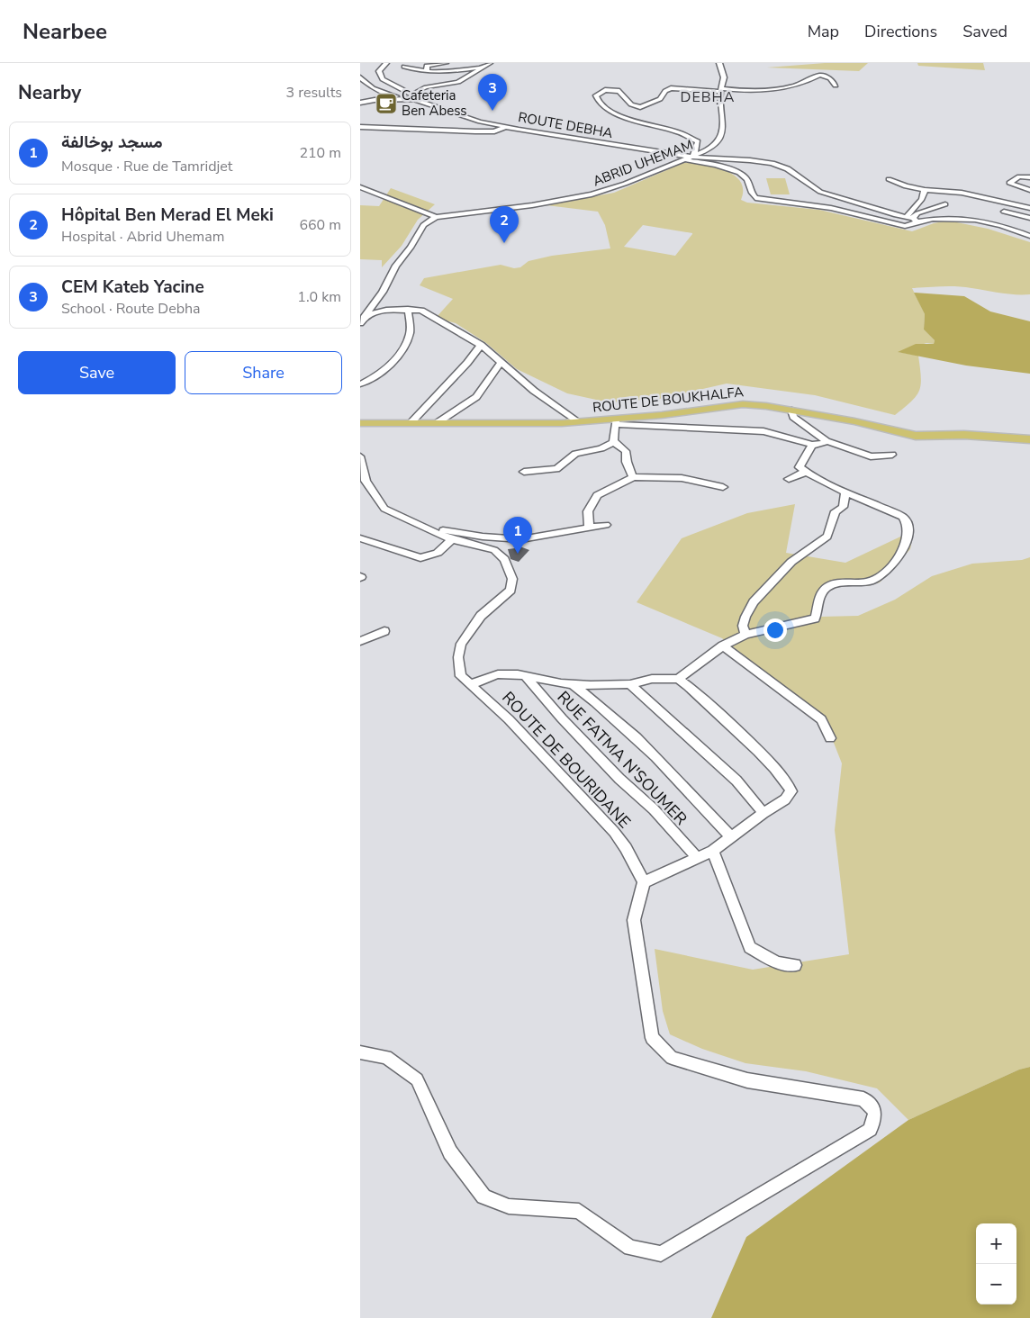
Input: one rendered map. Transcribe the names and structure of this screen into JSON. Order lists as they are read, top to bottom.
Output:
{
  "streets": {
    "main road": ["ROUTE DE BOUKHALFA"],
    "street": [
      "ROUTE DEBHA",
      "ABRID UHEMAM",
      "RUE FATMA N'SOUMER",
      "ROUTE DE BOURIDANE"
    ]
  },
  "crossings": [
    ["ROUTE DEBHA", "ABRID UHEMAM"]
  ],
  "districts": ["DEBḤA"],
  "places": {
    "cafe": ["Cafeteria Ben Abess"]
  },
  "page": {
    "header": "Nearbee",
    "nav": ["Map", "Directions", "Saved"],
    "heading": ["Nearby", "3 results"],
    "pins": ["3", "2", "1"],
    "list": [
      {
        "mark": "1",
        "name": "مسجد بوخالفة",
        "note": "Mosque · Rue de Tamridjet",
        "value": "210 m"
      },
      {
        "mark": "2",
        "name": "Hôpital Ben Merad El Meki",
        "note": "Hospital · Abrid Uhemam",
        "value": "660 m"
      },
      {
        "mark": "3",
        "name": "CEM Kateb Yacine",
        "note": "School · Route Debha",
        "value": "1.0 km"
      }
    ],
    "buttons": ["Save", "Share"],
    "map_buttons": ["+", "−"]
  }
}
